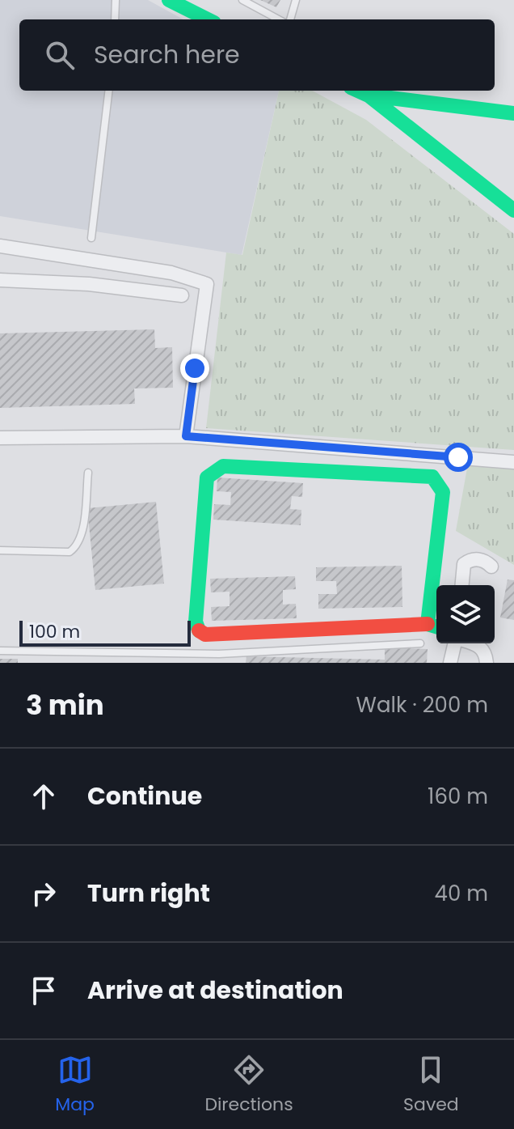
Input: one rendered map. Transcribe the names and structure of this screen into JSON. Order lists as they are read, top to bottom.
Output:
{
  "scale_bar": "100 m",
  "page": {
    "search": "Search here",
    "scale": "100 m",
    "heading": ["3 min", "Walk · 200 m"],
    "list": [
      ["Continue", "160 m"],
      ["Turn right", "40 m"],
      "Arrive at destination"
    ],
    "nav": ["Map", "Directions", "Saved"]
  }
}
